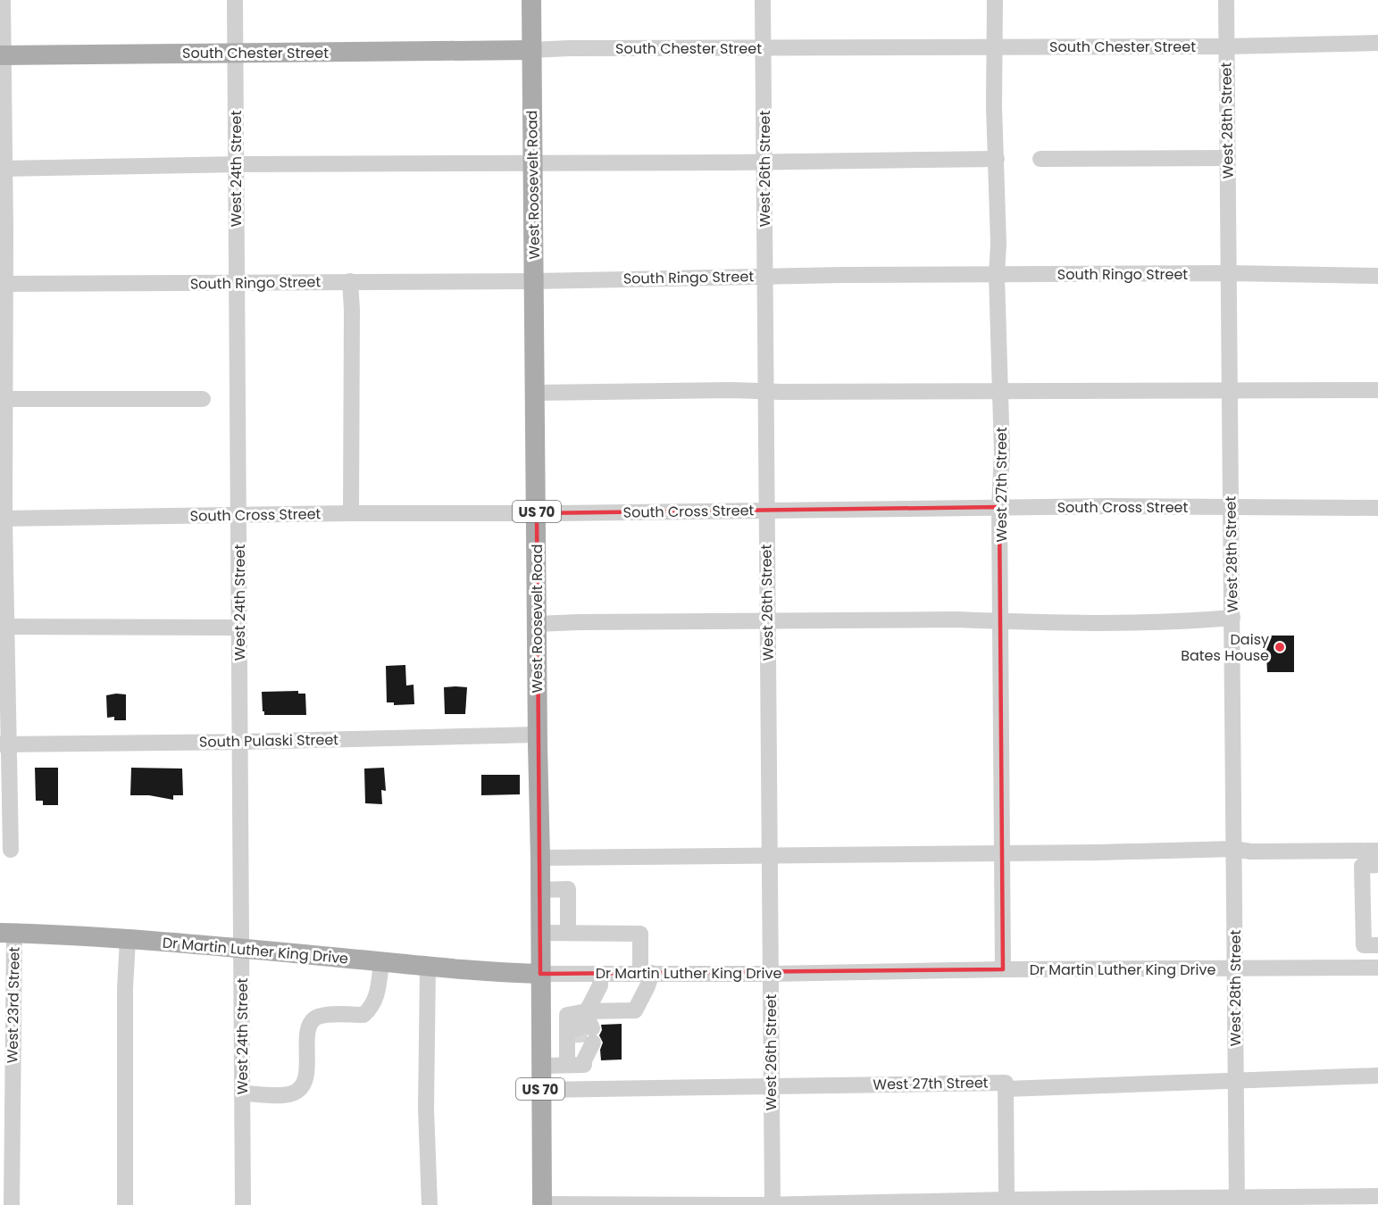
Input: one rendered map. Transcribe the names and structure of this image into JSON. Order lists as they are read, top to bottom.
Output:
{
  "streets": {
    "main road": [
      "South Chester Street",
      "West Roosevelt Road",
      "US 70",
      "Dr Martin Luther King Drive"
    ],
    "street": [
      "West 28th Street",
      "West 24th Street",
      "West 26th Street",
      "South Ringo Street",
      "West 27th Street",
      "South Cross Street",
      "South Pulaski Street",
      "West 23rd Street"
    ]
  },
  "crossings": [
    ["South Chester Street", "West 28th Street"],
    ["South Chester Street", "West 24th Street"],
    ["South Chester Street", "West 26th Street"],
    ["South Chester Street", "West Roosevelt Road"],
    ["South Chester Street", "West 27th Street"],
    ["West 28th Street", "South Ringo Street"],
    ["West 28th Street", "South Cross Street"],
    ["West 28th Street", "Dr Martin Luther King Drive"],
    ["West 24th Street", "South Ringo Street"],
    ["West 24th Street", "South Cross Street"],
    ["West 24th Street", "South Pulaski Street"],
    ["West 24th Street", "Dr Martin Luther King Drive"],
    ["West 26th Street", "South Ringo Street"],
    ["West 26th Street", "West 27th Street"],
    ["West 26th Street", "South Cross Street"],
    ["West 26th Street", "Dr Martin Luther King Drive"],
    ["West Roosevelt Road", "South Ringo Street"],
    ["West Roosevelt Road", "West 27th Street"],
    ["West Roosevelt Road", "South Cross Street"],
    ["West Roosevelt Road", "South Pulaski Street"],
    ["West Roosevelt Road", "Dr Martin Luther King Drive"],
    ["South Ringo Street", "West 27th Street"],
    ["West 27th Street", "South Cross Street"],
    ["West 27th Street", "Dr Martin Luther King Drive"],
    ["Dr Martin Luther King Drive", "West 23rd Street"]
  ],
  "places": ["Daisy Bates House"]
}
